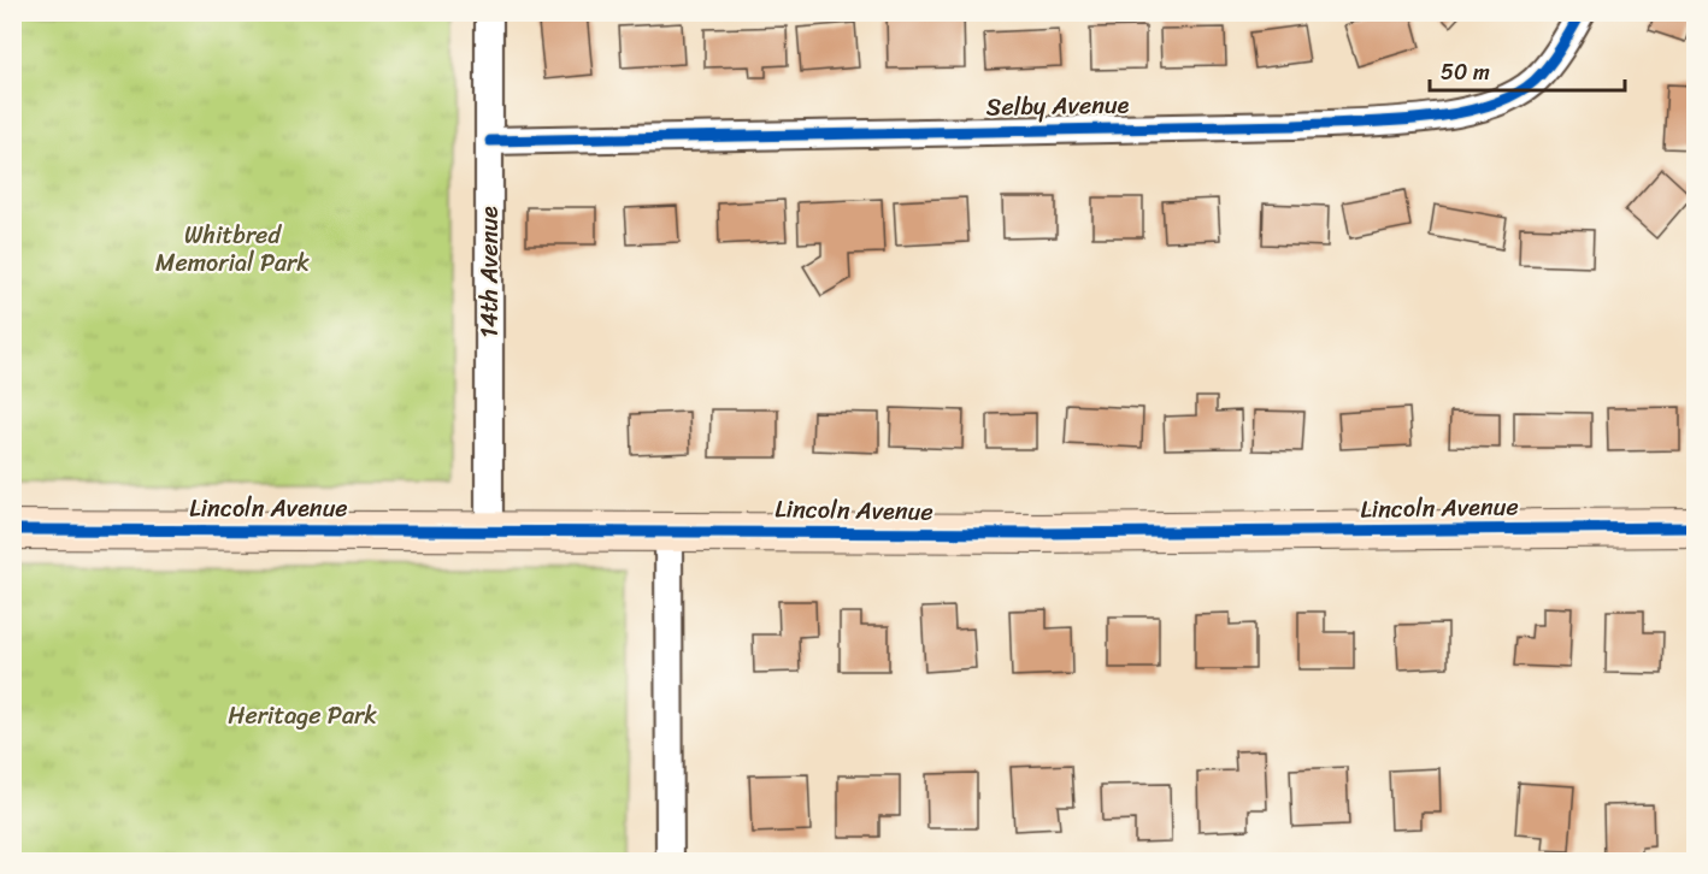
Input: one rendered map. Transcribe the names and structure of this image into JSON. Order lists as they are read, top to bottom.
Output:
{
  "streets": {
    "street": ["Selby Avenue", "14th Avenue", "Lincoln Avenue"]
  },
  "crossings": [
    ["Selby Avenue", "14th Avenue"],
    ["14th Avenue", "Lincoln Avenue"]
  ],
  "parks": ["Whitbred Memorial Park", "Heritage Park"],
  "scale_bar": "50 m"
}
